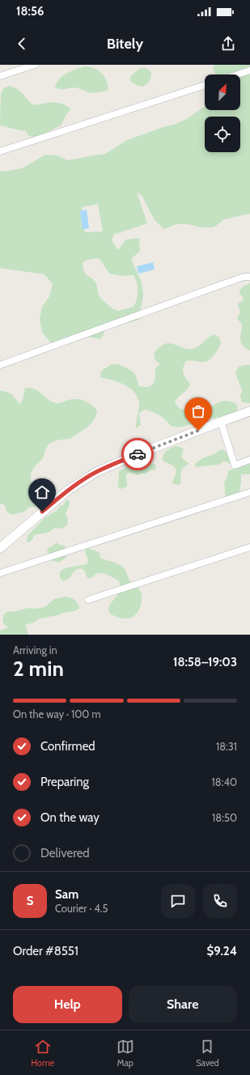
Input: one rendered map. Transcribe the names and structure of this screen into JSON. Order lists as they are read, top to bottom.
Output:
{
  "north": "top right",
  "page": {
    "status": "18:56",
    "header": "Bitely",
    "heading": ["2 min", "Arriving in", "18:58–19:03"],
    "panel": [
      "Sam",
      "Courier · 4.5",
      "Order #8551",
      "$9.24"
    ],
    "bar": "On the way · 100 m",
    "list": [
      ["Confirmed", "18:31"],
      ["Preparing", "18:40"],
      ["On the way", "18:50"],
      "Delivered"
    ],
    "round": "S",
    "buttons": ["Help", "Share"],
    "tabs": ["Home", "Map", "Saved"]
  }
}
